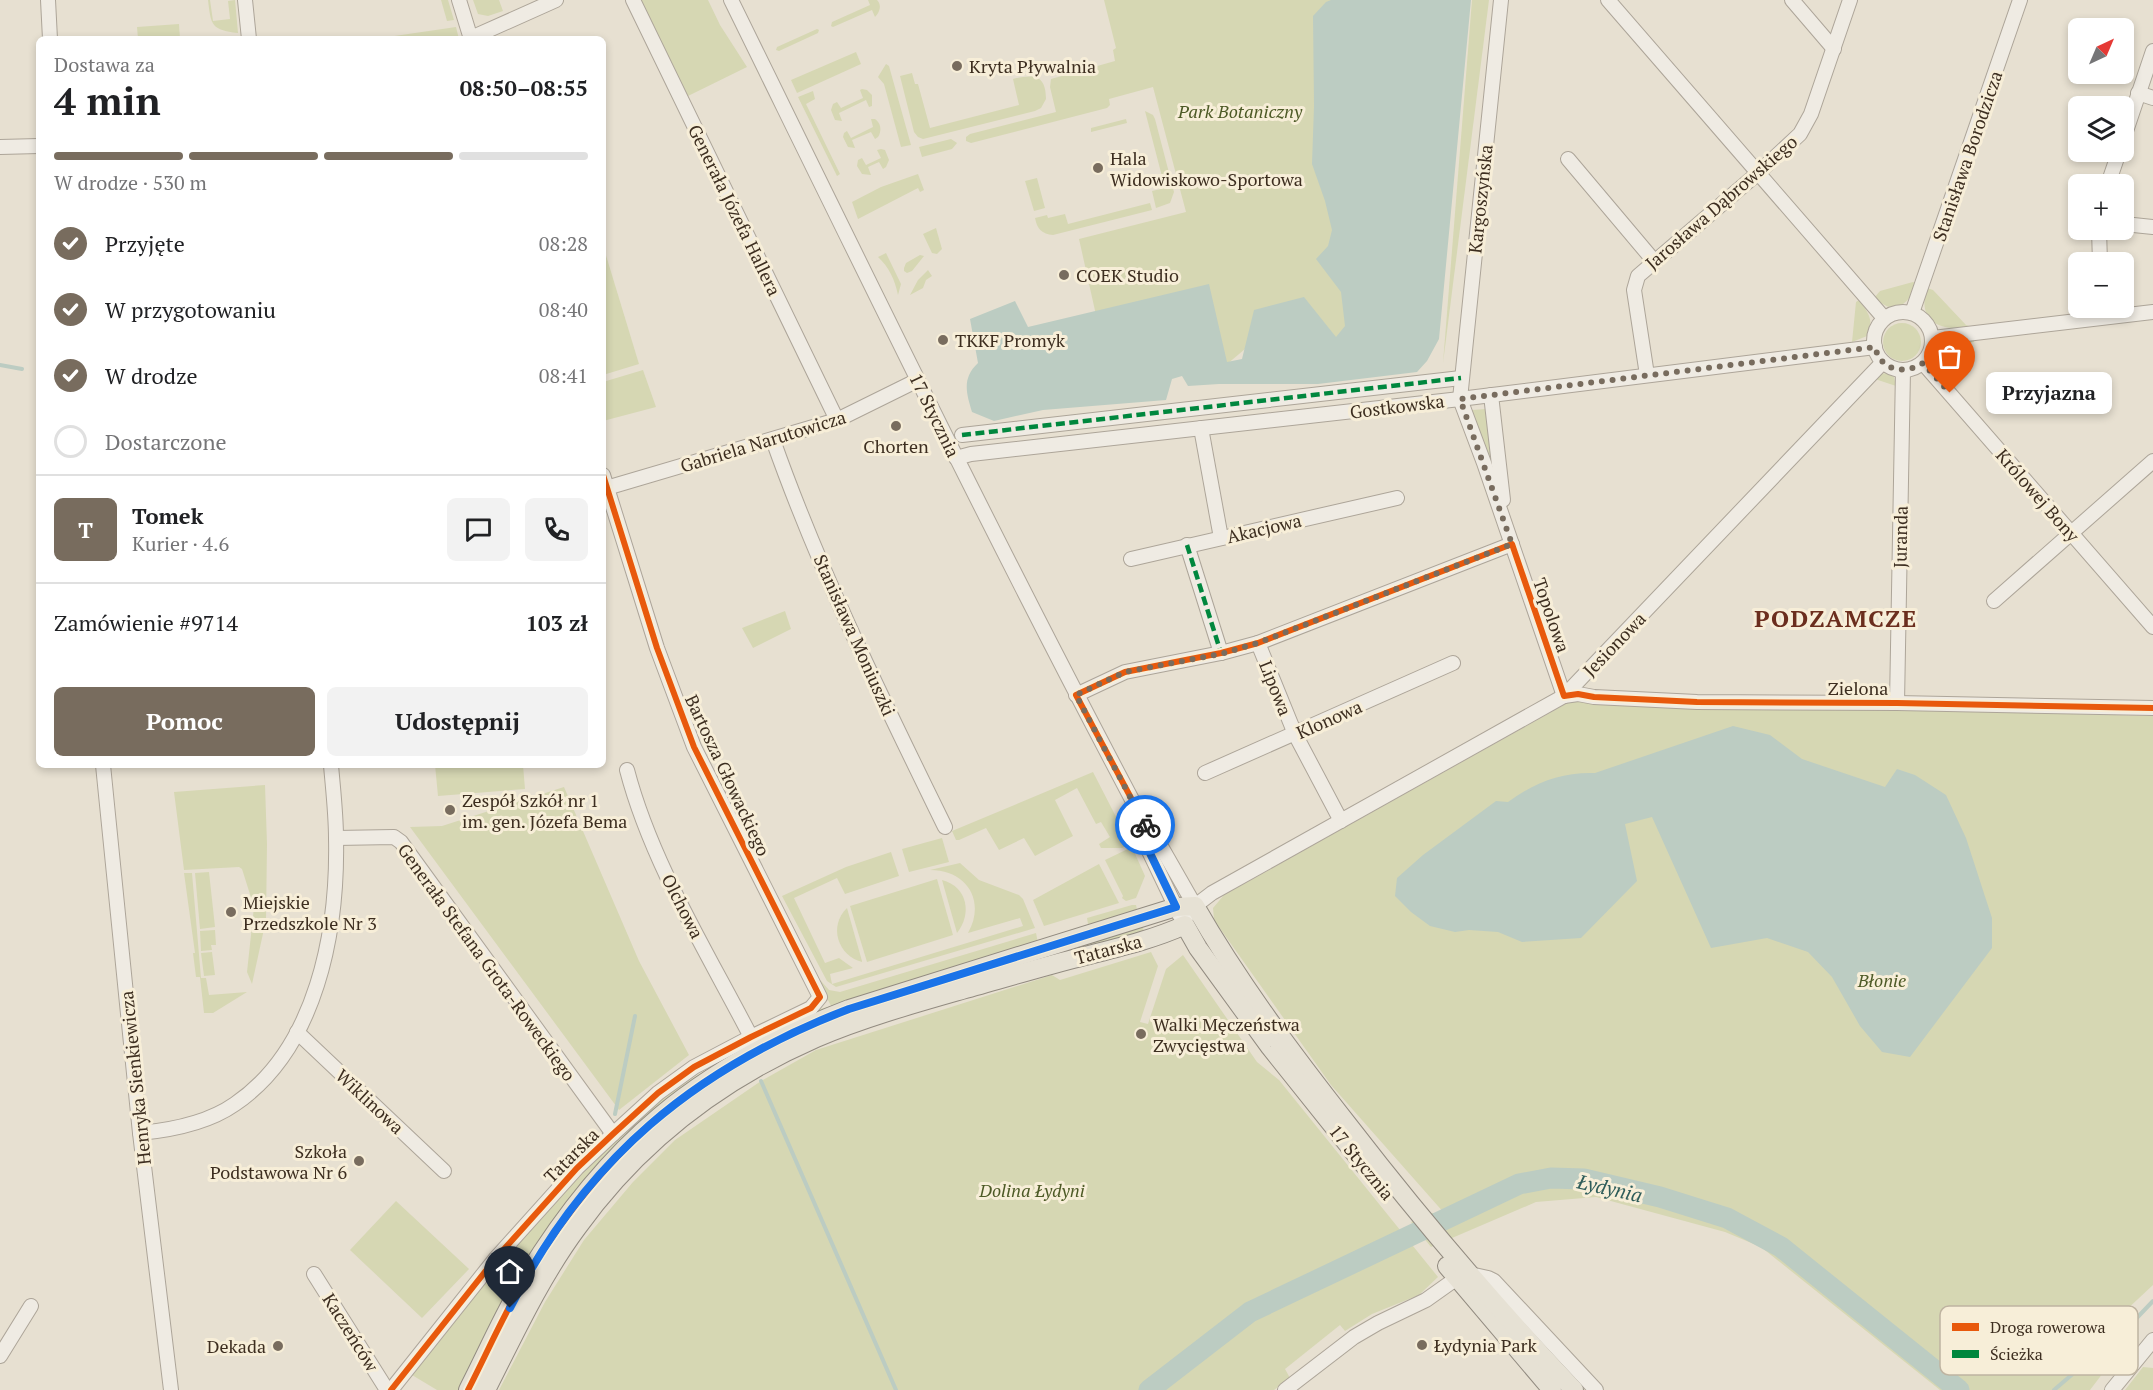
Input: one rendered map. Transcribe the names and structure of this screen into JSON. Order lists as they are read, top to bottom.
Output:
{
  "streets": {
    "main road": ["17 Stycznia", "Tatarska"],
    "street": [
      "Stanisława Borodzicza",
      "Kargoszyńska",
      "Jarosława Dąbrowskiego",
      "Generała Józefa Hallera",
      "Gostkowska",
      "Gabriela Narutowicza",
      "Królowej Bony",
      "Akacjowa",
      "Juranda",
      "Topolowa",
      "Stanisława Moniuszki",
      "Jesionowa",
      "Lipowa",
      "Zielona",
      "Klonowa",
      "Bartosza Głowackiego",
      "Olchowa",
      "Generała Stefana Grota-Roweckiego",
      "Henryka Sienkiewicza",
      "Wiklinowa",
      "Kaczeńców"
    ]
  },
  "crossings": [
    ["Stanisława Borodzicza", "Gostkowska"],
    ["Stanisława Borodzicza", "Królowej Bony"],
    ["Stanisława Borodzicza", "Juranda"],
    ["Stanisława Borodzicza", "Jesionowa"],
    ["Kargoszyńska", "Gostkowska"],
    ["Kargoszyńska", "Topolowa"],
    ["Jarosława Dąbrowskiego", "Gostkowska"],
    ["Generała Józefa Hallera", "Gabriela Narutowicza"],
    ["Gostkowska", "17 Stycznia"],
    ["Gostkowska", "Królowej Bony"],
    ["Gostkowska", "Juranda"],
    ["Gostkowska", "Topolowa"],
    ["Gostkowska", "Jesionowa"],
    ["17 Stycznia", "Gabriela Narutowicza"],
    ["17 Stycznia", "Jesionowa"],
    ["17 Stycznia", "Tatarska"],
    ["Gabriela Narutowicza", "Stanisława Moniuszki"],
    ["Królowej Bony", "Juranda"],
    ["Królowej Bony", "Jesionowa"],
    ["Juranda", "Jesionowa"],
    ["Juranda", "Zielona"],
    ["Topolowa", "Jesionowa"],
    ["Topolowa", "Zielona"],
    ["Jesionowa", "Lipowa"],
    ["Jesionowa", "Zielona"],
    ["Jesionowa", "Tatarska"],
    ["Lipowa", "Klonowa"],
    ["Bartosza Głowackiego", "Tatarska"],
    ["Olchowa", "Tatarska"],
    ["Tatarska", "Generała Stefana Grota-Roweckiego"],
    ["Tatarska", "Kaczeńców"]
  ],
  "districts": ["PODZAMCZE"],
  "water": ["Łydynia"],
  "parks": ["Park Botaniczny", "Błonie", "Dolina Łydyni"],
  "places": [
    "Kryta Pływalnia",
    "Hala Widowiskowo-Sportowa",
    "COEK Studio",
    "TKKF Promyk",
    "Przyjazna",
    "Chorten",
    "Zespół Szkół nr 1 im. gen. Józefa Bema",
    "Miejskie Przedszkole Nr 3",
    "Walki Męczeństwa Zwycięstwa",
    "Szkoła Podstawowa Nr 6",
    "Łydynia Park",
    "Dekada"
  ],
  "legend": ["Droga rowerowa", "Ścieżka"],
  "north": "top right",
  "page": {
    "map_buttons": ["+", "−"],
    "heading": ["4 min", "Dostawa za", "08:50–08:55"],
    "panel": [
      "Tomek",
      "Kurier · 4.6",
      "Zamówienie #9714",
      "103 zł"
    ],
    "bar": "W drodze · 530 m",
    "list": [
      ["Przyjęte", "08:28"],
      ["W przygotowaniu", "08:40"],
      ["W drodze", "08:41"],
      "Dostarczone"
    ],
    "bubble": "Przyjazna",
    "round": "T",
    "buttons": ["Pomoc", "Udostępnij"]
  }
}
